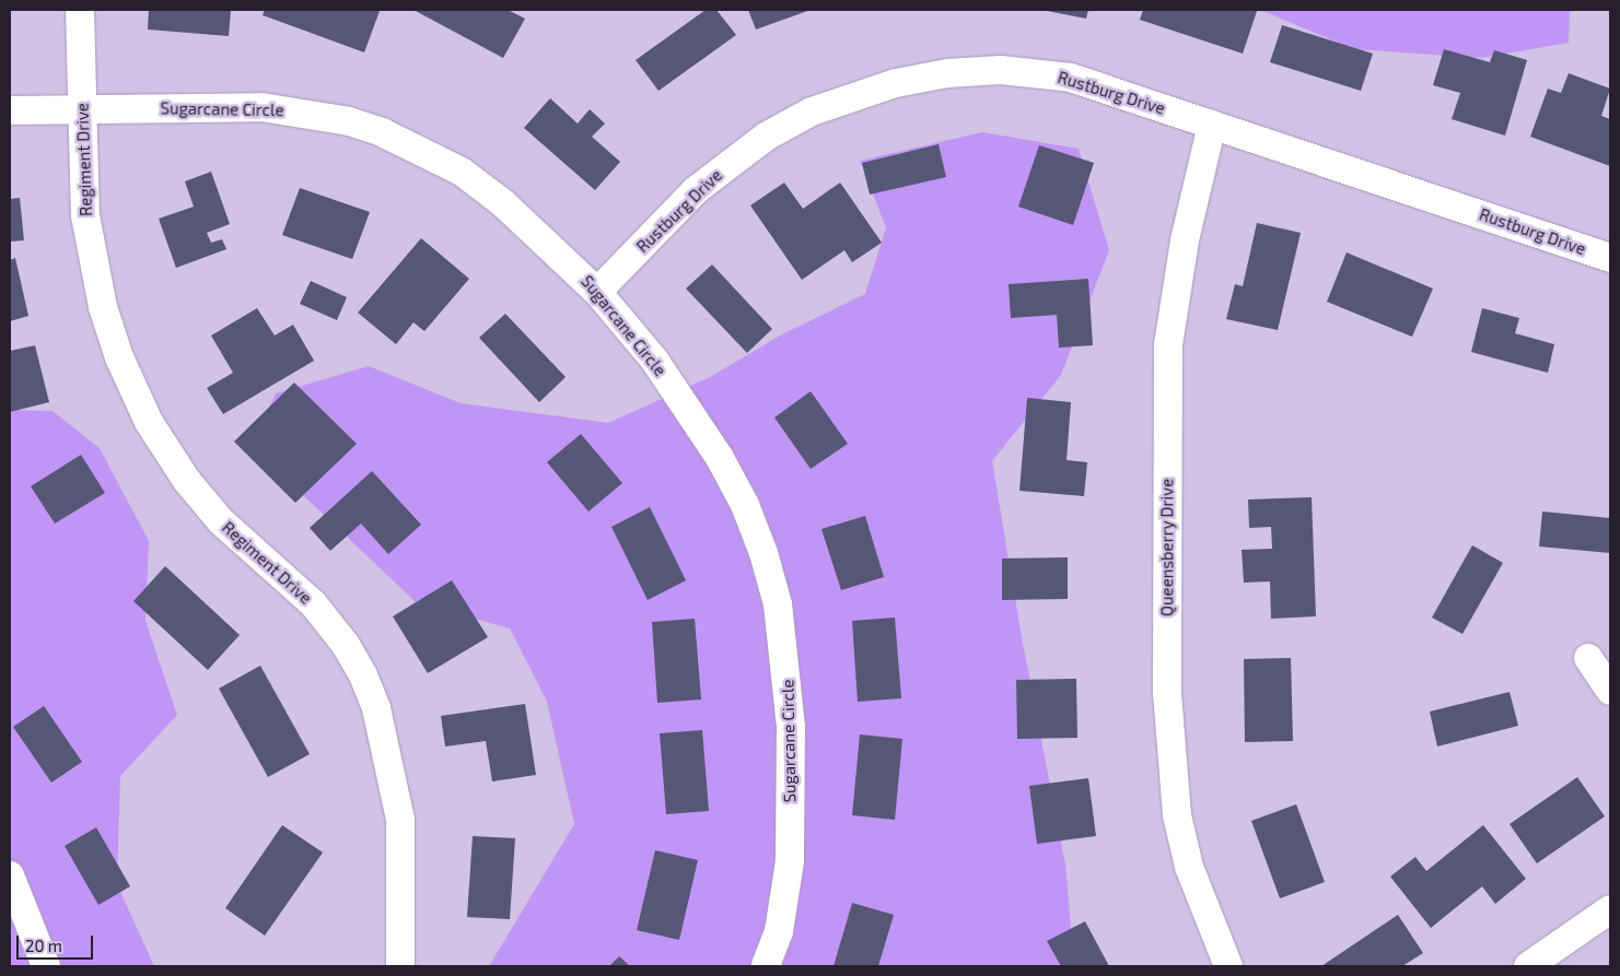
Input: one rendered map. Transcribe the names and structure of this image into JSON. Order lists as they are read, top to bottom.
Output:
{
  "streets": {
    "street": [
      "Rustburg Drive",
      "Sugarcane Circle",
      "Regiment Drive",
      "Queensberry Drive"
    ]
  },
  "crossings": [
    ["Rustburg Drive", "Sugarcane Circle"],
    ["Rustburg Drive", "Queensberry Drive"],
    ["Sugarcane Circle", "Regiment Drive"]
  ],
  "scale_bar": "20 m"
}
